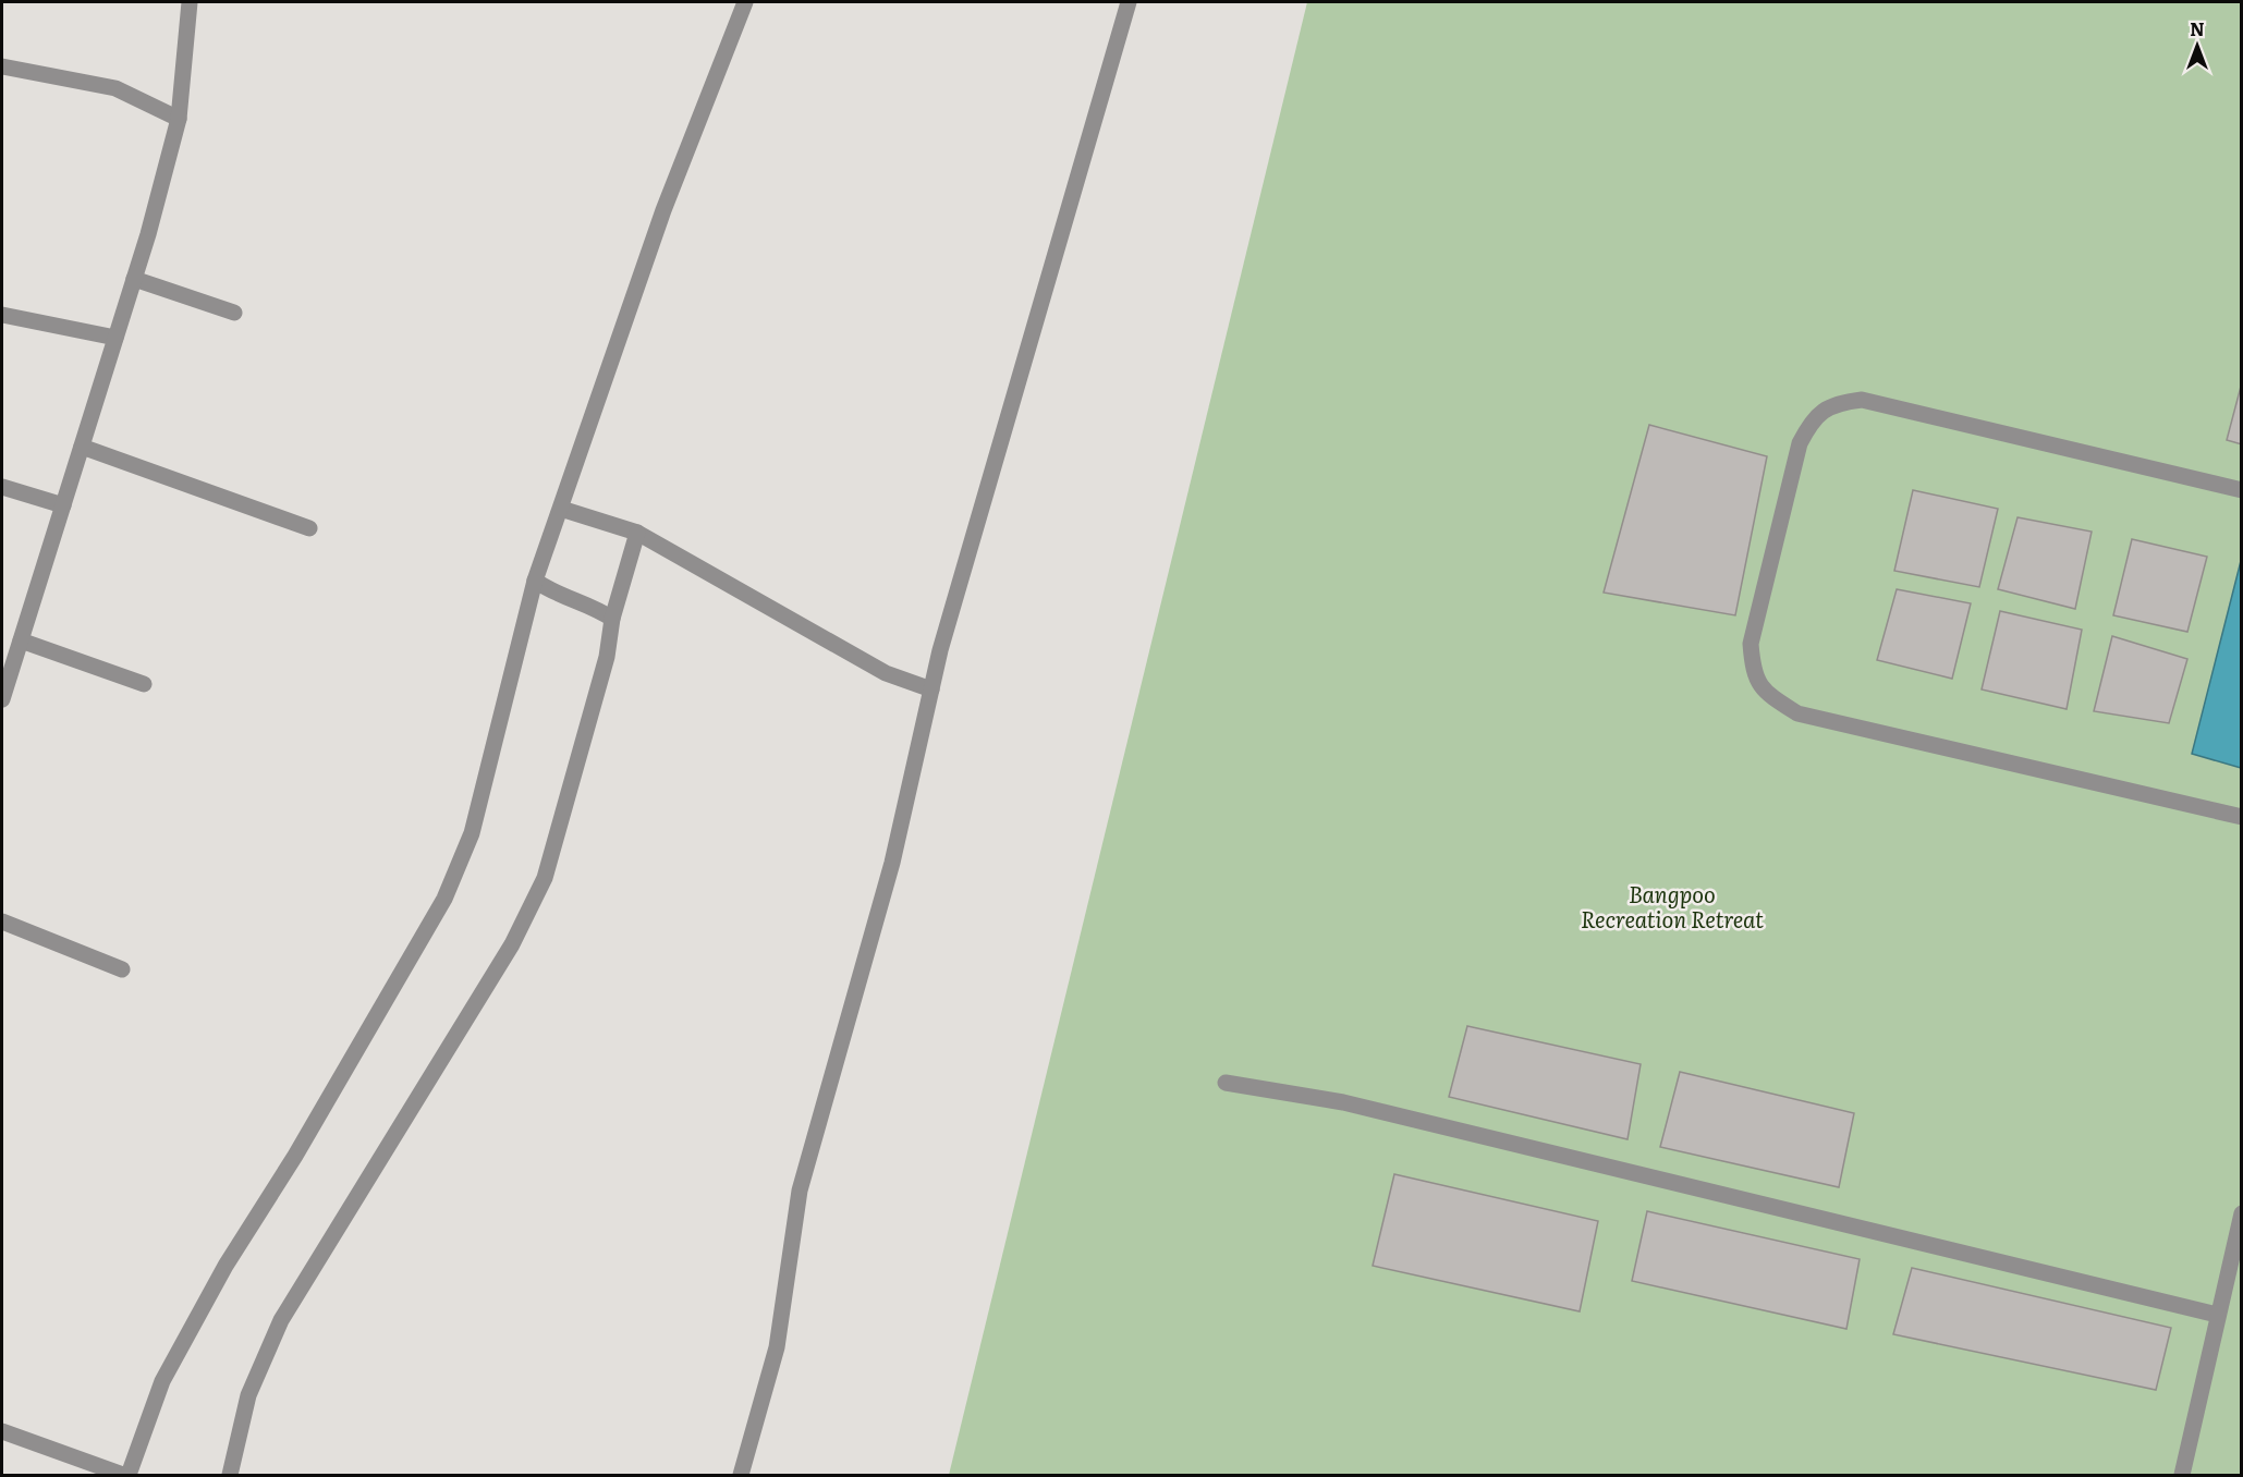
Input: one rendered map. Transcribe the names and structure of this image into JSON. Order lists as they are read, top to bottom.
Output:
{
  "parks": ["Bangpoo Recreation Retreat"],
  "north": "top"
}
